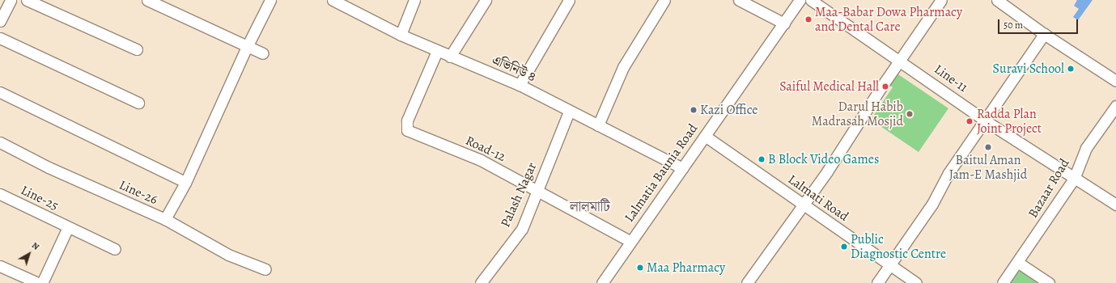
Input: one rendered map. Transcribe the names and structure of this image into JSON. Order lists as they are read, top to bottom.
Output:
{
  "streets": {
    "street": [
      "এভিনিউ ৪",
      "Line-11",
      "Road-12",
      "Lalmatia Baunia Road",
      "Bazaar Road",
      "Line-26",
      "Palash Nagar",
      "Line-25",
      "Lalmati Road"
    ]
  },
  "crossings": [
    ["এভিনিউ ৪", "Road-12"],
    ["এভিনিউ ৪", "Lalmatia Baunia Road"],
    ["এভিনিউ ৪", "Palash Nagar"],
    ["Line-11", "Bazaar Road"],
    ["Road-12", "Palash Nagar"],
    ["Lalmatia Baunia Road", "Lalmati Road"]
  ],
  "districts": ["লালমাটি"],
  "places": [
    "Maa-Babar Dowa Pharmacy and Dental Care",
    "Suravi School",
    "Saiful Medical Hall",
    "Kazi Office",
    "Darul Habib Madrasah Mosjid",
    "Radda Plan Joint Project",
    "Baitul Aman Jam-E Mashjid",
    "B Block Video Games",
    "Public Diagnostic Centre",
    "Maa Pharmacy"
  ],
  "scale_bar": "50 m",
  "north": "top right"
}
